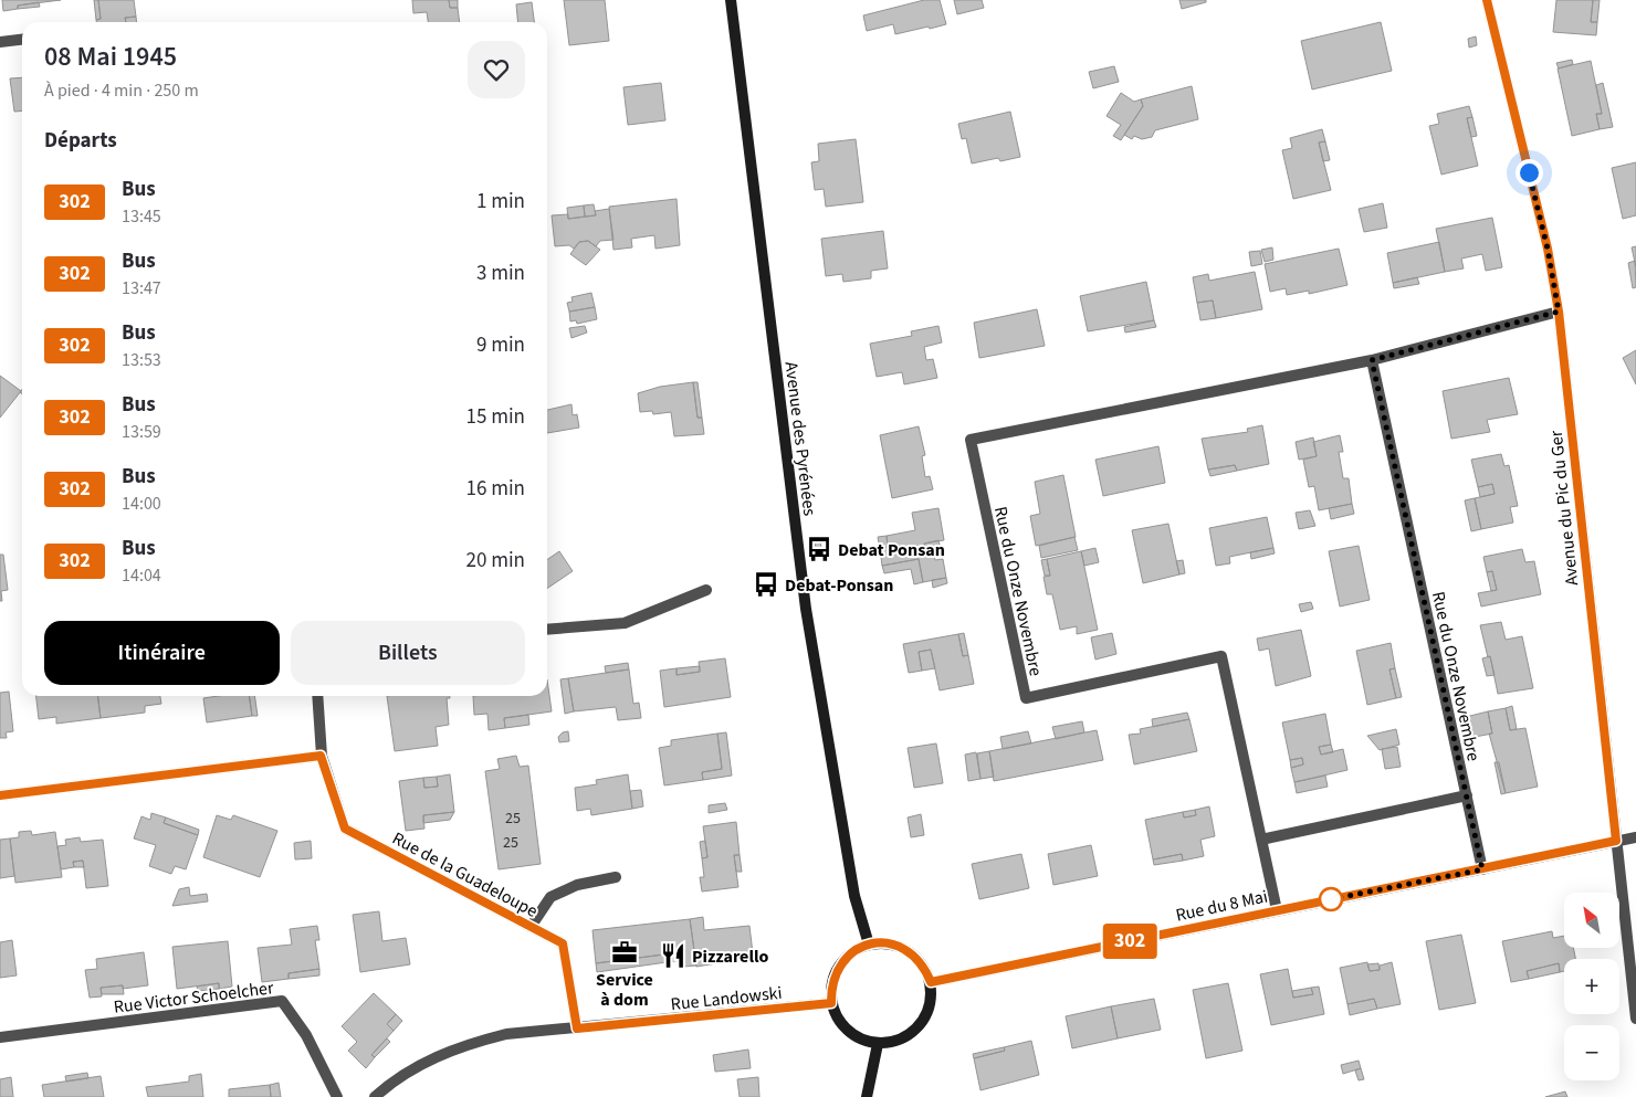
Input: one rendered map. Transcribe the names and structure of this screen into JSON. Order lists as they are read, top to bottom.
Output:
{
  "streets": {
    "main road": ["Avenue des Pyrénées"],
    "street": [
      "Avenue du Pic du Ger",
      "Rue du Onze Novembre",
      "Rue de la Guadeloupe",
      "Rue du 8 Mai",
      "Rue Victor Schoelcher",
      "Rue Landowski"
    ]
  },
  "crossings": [
    ["Avenue des Pyrénées", "Rue du 8 Mai"],
    ["Avenue des Pyrénées", "Rue Landowski"],
    ["Avenue du Pic du Ger", "Rue du Onze Novembre"],
    ["Avenue du Pic du Ger", "Rue du 8 Mai"],
    ["Rue du Onze Novembre", "Rue du 8 Mai"],
    ["Rue de la Guadeloupe", "Rue Landowski"],
    ["Rue du 8 Mai", "Rue Landowski"]
  ],
  "places": {
    "bus stop": ["Debat Ponsan", "Debat-Ponsan"],
    "office": ["Service à dom"],
    "restaurant": ["Pizzarello"]
  },
  "lines": ["bus line 302"],
  "house_numbers": ["25", "25"],
  "north": "top left",
  "page": {
    "on_map": "302",
    "heading": [
      ["08 Mai 1945", "À pied · 4 min · 250 m"],
      "Départs"
    ],
    "list": [
      {
        "mark": "302",
        "name": "Bus",
        "note": "13:45",
        "value": "1 min"
      },
      {
        "mark": "302",
        "name": "Bus",
        "note": "13:47",
        "value": "3 min"
      },
      {
        "mark": "302",
        "name": "Bus",
        "note": "13:53",
        "value": "9 min"
      },
      {
        "mark": "302",
        "name": "Bus",
        "note": "13:59",
        "value": "15 min"
      },
      {
        "mark": "302",
        "name": "Bus",
        "note": "14:00",
        "value": "16 min"
      },
      {
        "mark": "302",
        "name": "Bus",
        "note": "14:04",
        "value": "20 min"
      }
    ],
    "buttons": ["Itinéraire", "Billets"],
    "map_buttons": ["+", "−"]
  }
}
